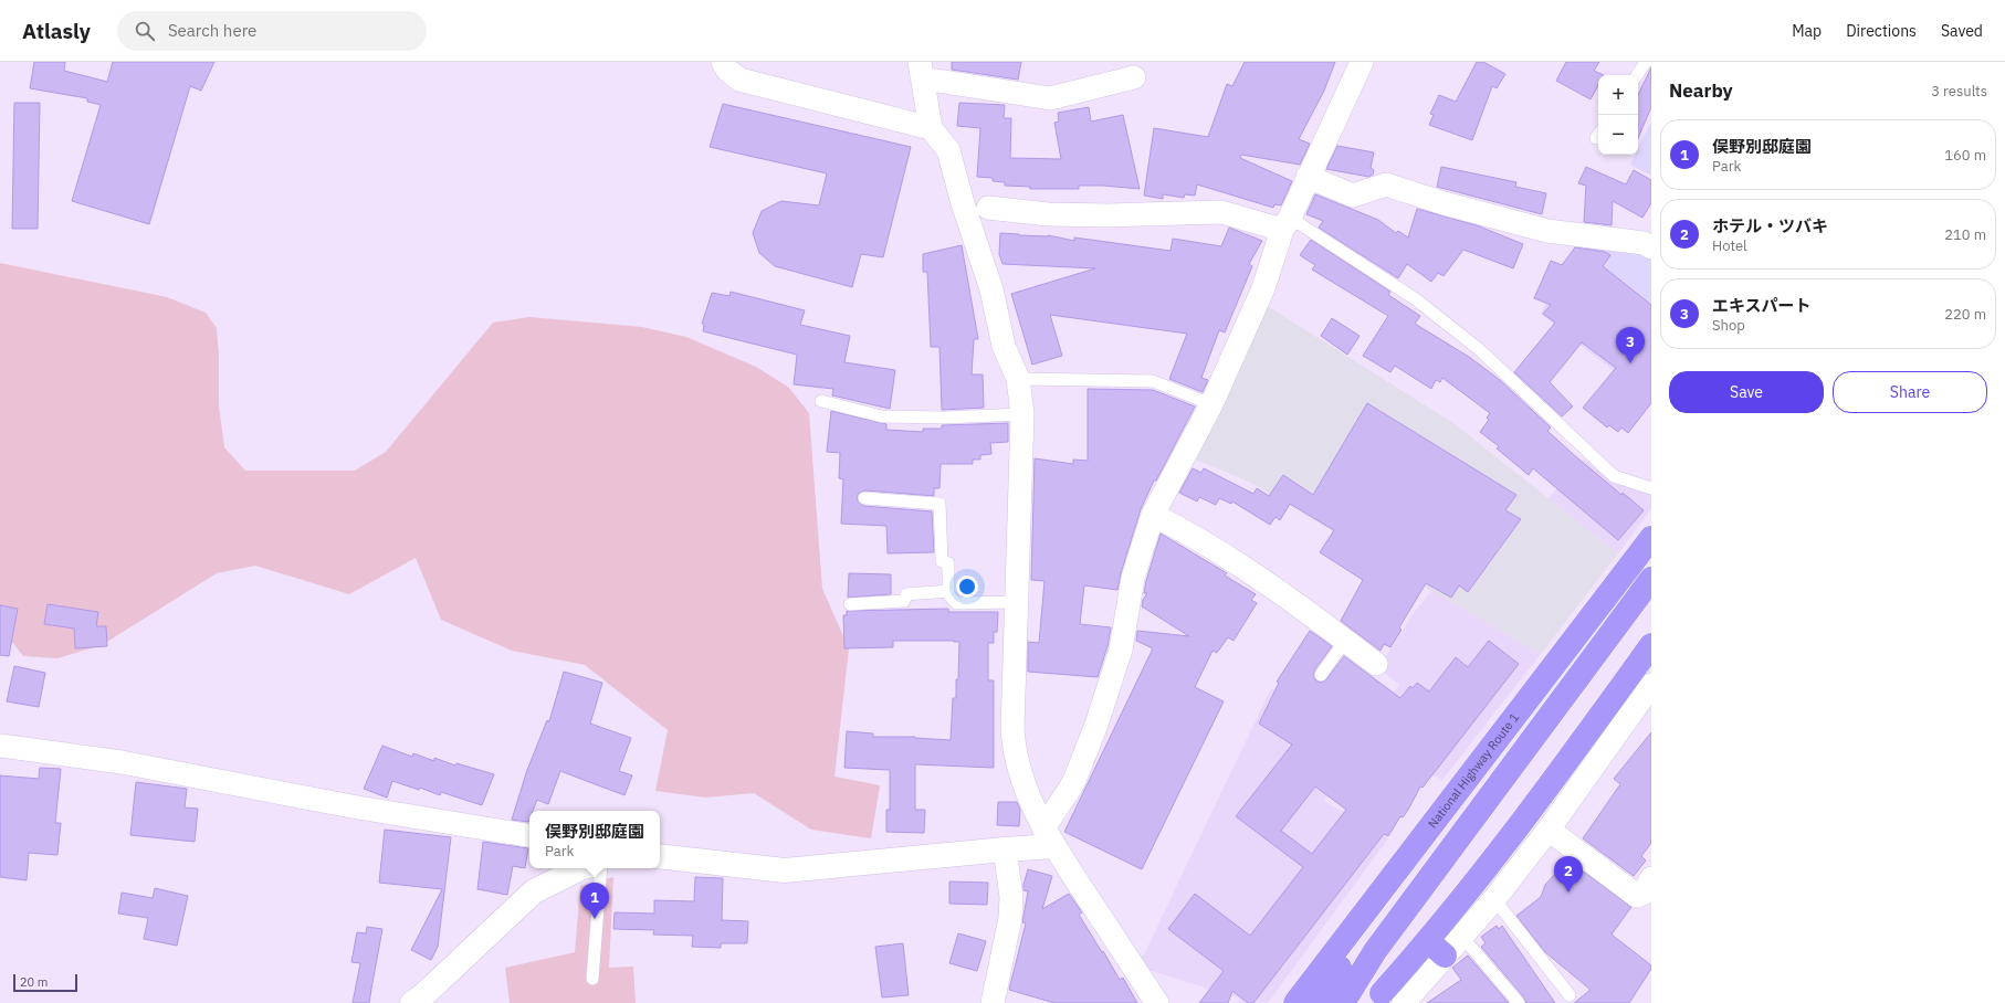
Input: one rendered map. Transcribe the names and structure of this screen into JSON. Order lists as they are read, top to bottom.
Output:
{
  "streets": {
    "highway": ["National Highway Route 1"]
  },
  "scale_bar": "20 m",
  "page": {
    "header": "Atlasly",
    "search": "Search here",
    "nav": ["Map", "Directions", "Saved"],
    "heading": ["Nearby", "3 results"],
    "map_buttons": ["+", "−"],
    "list": [
      {
        "mark": "1",
        "name": "俣野別邸庭園",
        "note": "Park",
        "value": "160 m"
      },
      {
        "mark": "2",
        "name": "ホテル・ツバキ",
        "note": "Hotel",
        "value": "210 m"
      },
      {
        "mark": "3",
        "name": "エキスパート",
        "note": "Shop",
        "value": "220 m"
      }
    ],
    "pins": ["3", "2", "1"],
    "buttons": ["Save", "Share"],
    "popup": ["俣野別邸庭園", "Park"],
    "scale": "20 m"
  }
}
